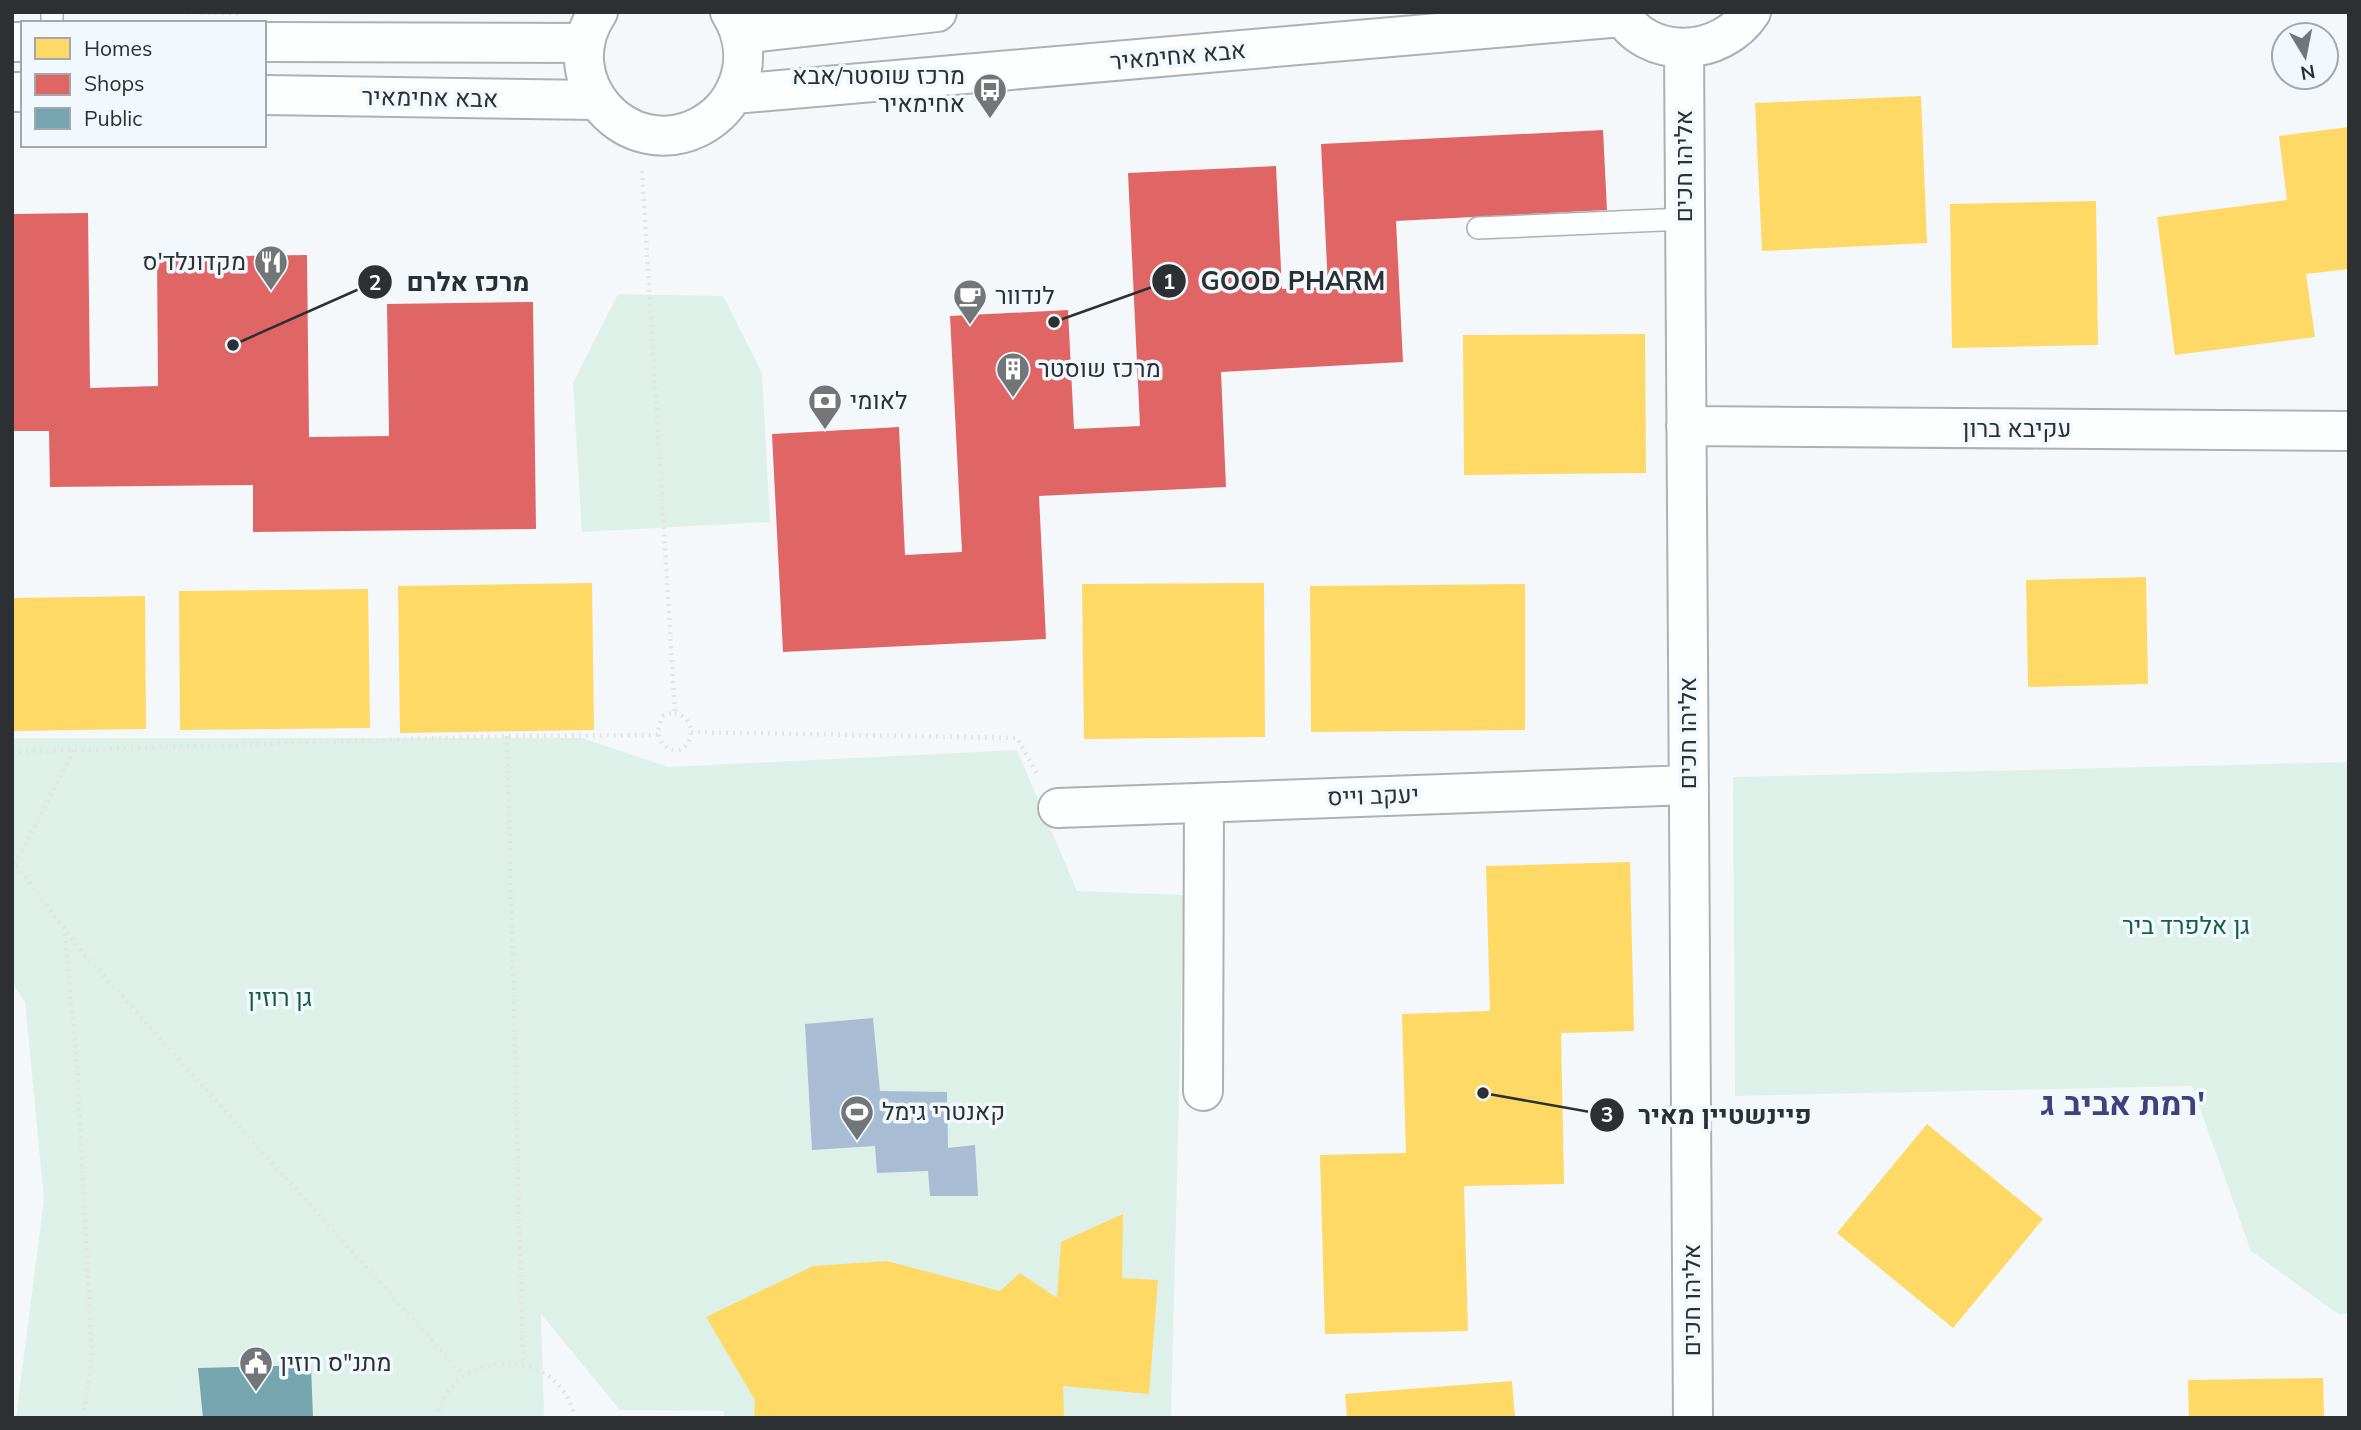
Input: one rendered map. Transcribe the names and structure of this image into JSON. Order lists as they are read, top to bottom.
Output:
{
  "streets": {
    "street": [
      "אבא אחימאיר",
      "אליהו חכים",
      "עקיבא ברון",
      "יעקב וייס"
    ]
  },
  "crossings": [
    ["אליהו חכים", "עקיבא ברון"],
    ["אליהו חכים", "יעקב וייס"]
  ],
  "districts": ["רמת אביב ג'"],
  "parks": ["גן אלפרד ביר", "גן רוזין"],
  "places": {
    "bus stop": ["מרכז שוסטר/אבא אחימאיר"],
    "restaurant": ["מקדונלד'ס"],
    "other": ["GOOD PHARM", "מרכז אלרם", "פיינשטיין מאיר"],
    "cafe": ["לנדוור"],
    "building": ["מרכז שוסטר"],
    "bank": ["לאומי"],
    "sports": ["קאנטרי גימל"],
    "public building": ["מתנ\"ס רוזין"]
  },
  "legend": ["Homes", "Shops", "Public"],
  "north": "bottom"
}
